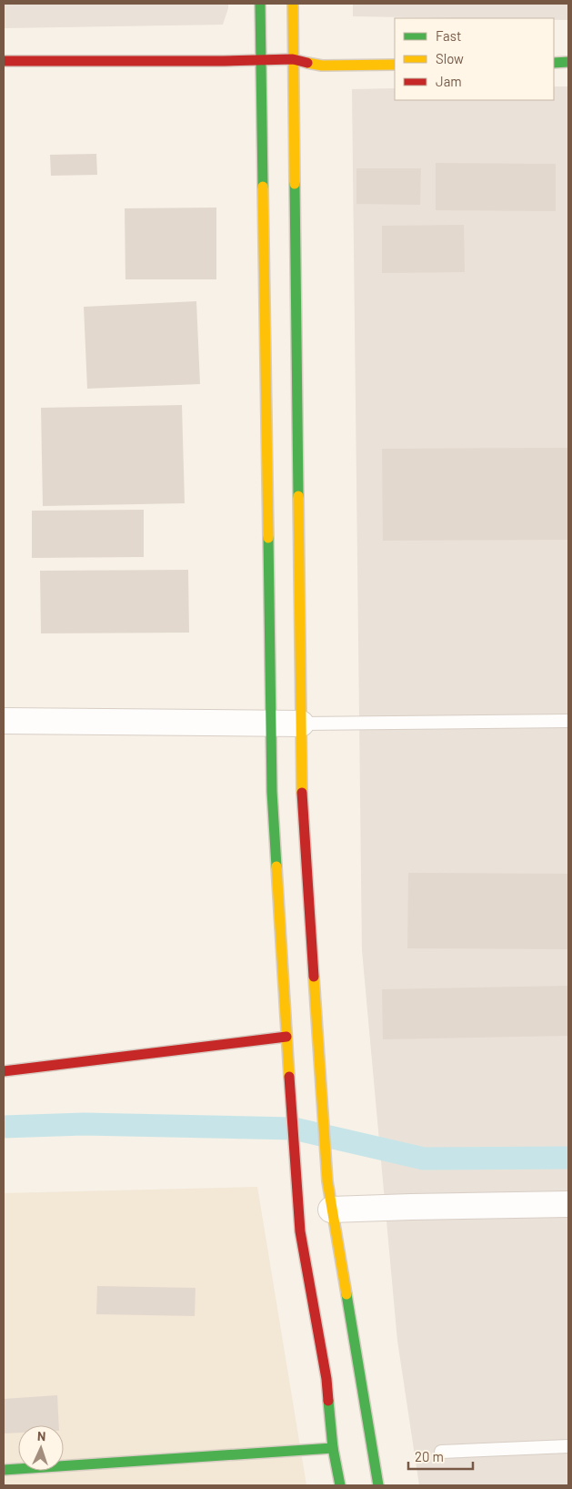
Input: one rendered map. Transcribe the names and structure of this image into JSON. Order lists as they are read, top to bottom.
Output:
{
  "legend": ["Fast", "Slow", "Jam"],
  "scale_bar": "20 m",
  "north": "top"
}
